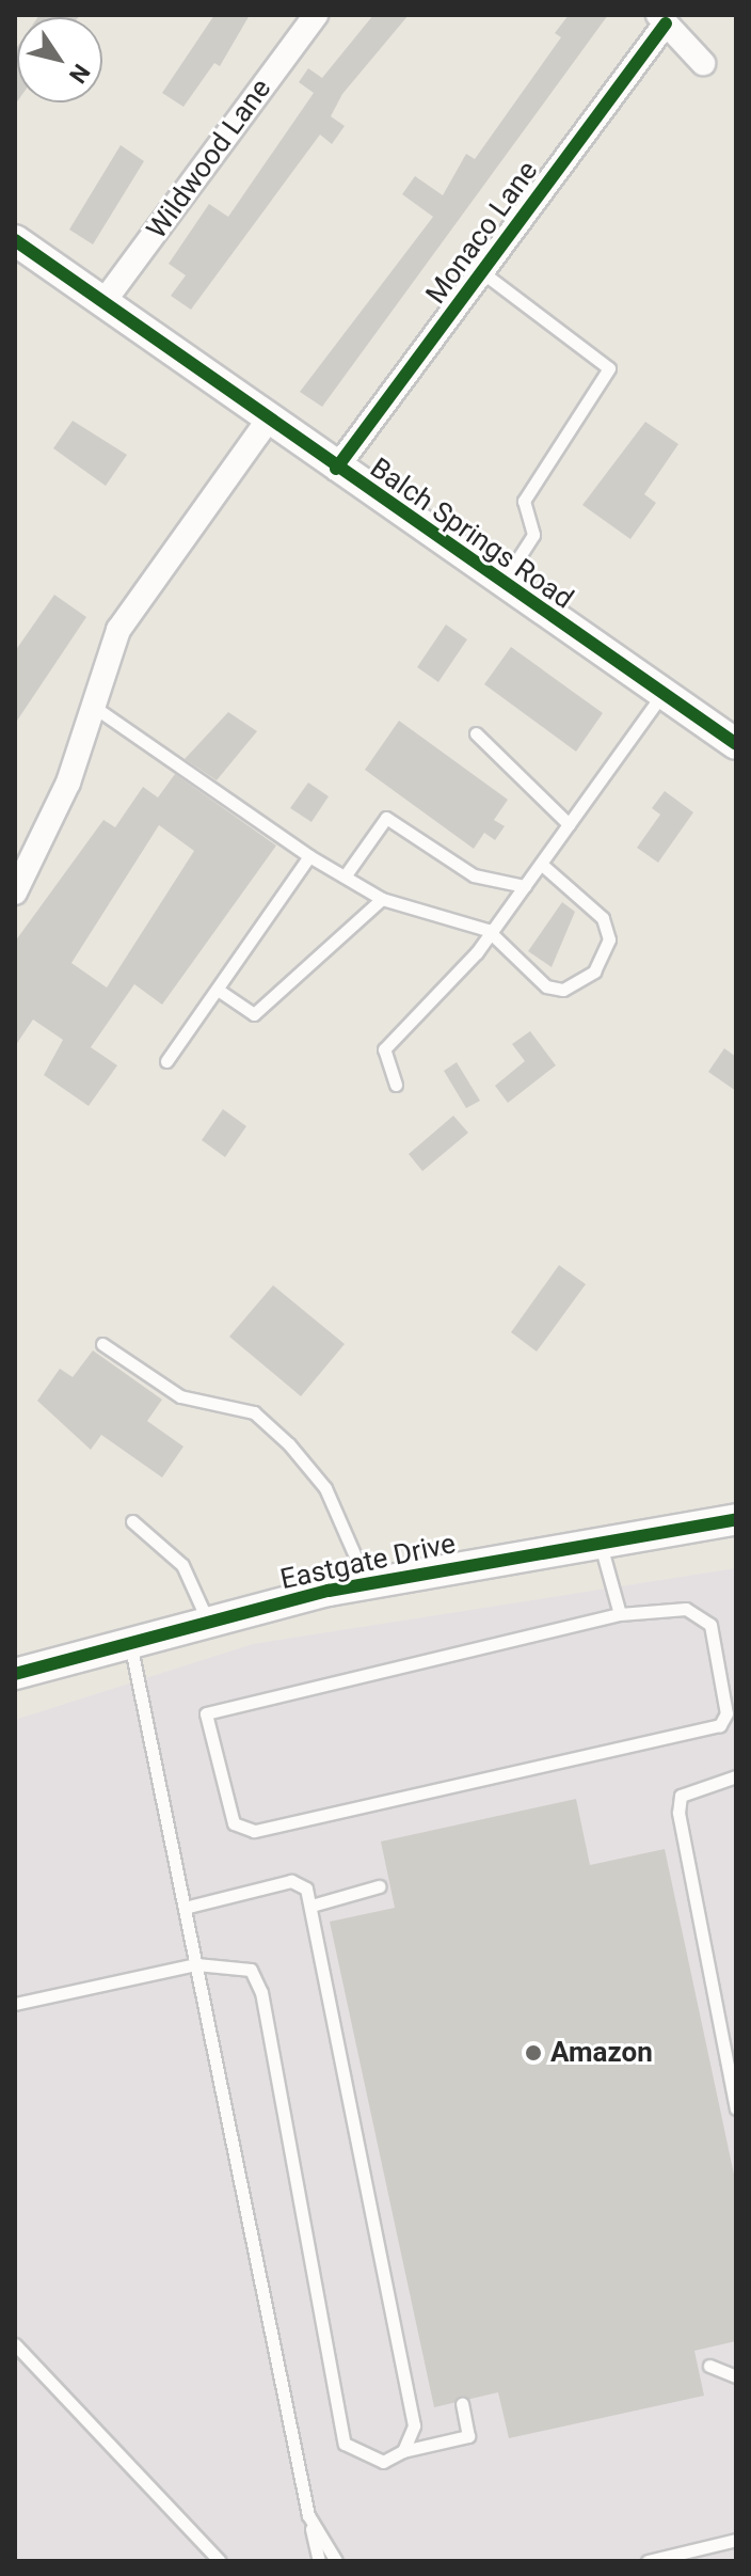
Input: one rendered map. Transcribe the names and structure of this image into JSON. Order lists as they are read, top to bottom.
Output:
{
  "streets": {
    "street": [
      "Wildwood Lane",
      "Monaco Lane",
      "Balch Springs Road",
      "Eastgate Drive"
    ]
  },
  "crossings": [
    ["Wildwood Lane", "Balch Springs Road"],
    ["Monaco Lane", "Balch Springs Road"]
  ],
  "places": ["Amazon"],
  "north": "bottom right"
}
